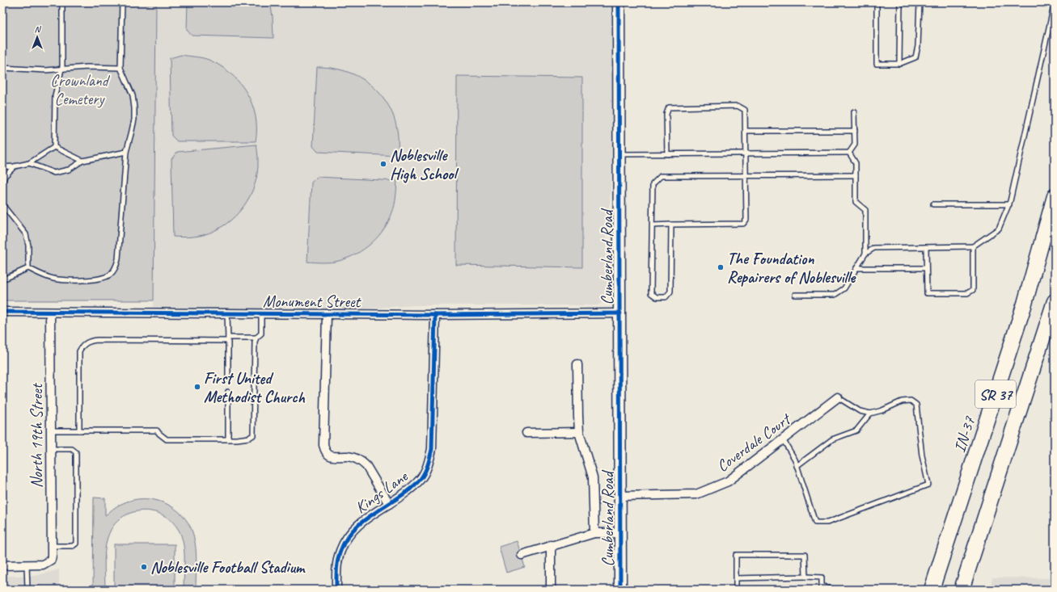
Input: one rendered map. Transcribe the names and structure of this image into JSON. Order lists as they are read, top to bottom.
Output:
{
  "streets": {
    "highway": ["SR 37", "IN-37"],
    "street": [
      "Cumberland Road",
      "Monument Street",
      "North 19th Street",
      "Coverdale Court",
      "Kings Lane"
    ]
  },
  "crossings": [
    ["Cumberland Road", "Monument Street"],
    ["Cumberland Road", "Coverdale Court"],
    ["Monument Street", "North 19th Street"],
    ["Monument Street", "Kings Lane"]
  ],
  "parks": ["Crownland Cemetery"],
  "places": [
    "Noblesville High School",
    "The Foundation Repairers of Noblesville",
    "First United Methodist Church",
    "Noblesville Football Stadium"
  ],
  "north": "top"
}
